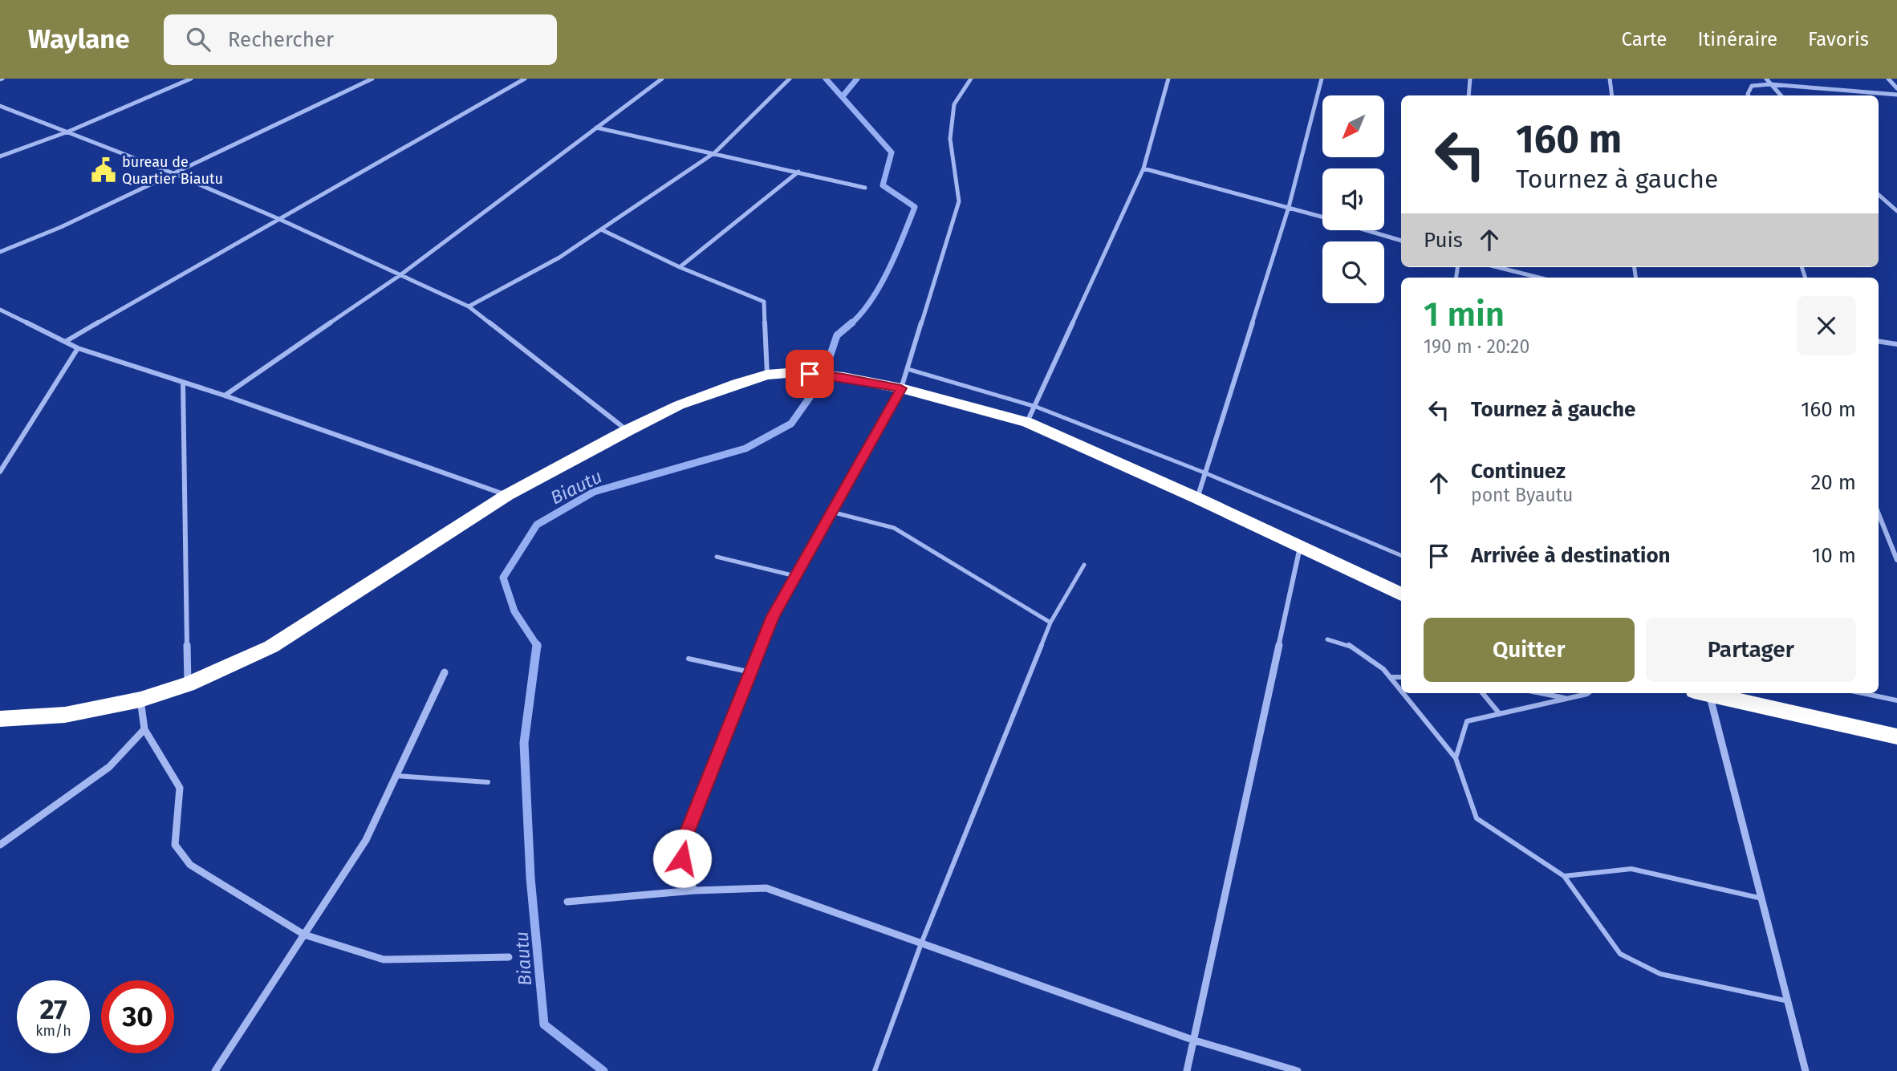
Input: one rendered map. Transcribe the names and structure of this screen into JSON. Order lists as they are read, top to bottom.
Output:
{
  "water": ["Biautu"],
  "places": {
    "public building": ["bureau de Quartier Biautu"]
  },
  "north": "bottom left",
  "page": {
    "header": "Waylane",
    "search": "Rechercher",
    "nav": ["Carte", "Itinéraire", "Favoris"],
    "turn": ["160 m", "Tournez à gauche"],
    "then": "Puis",
    "heading": ["1 min", "190 m · 20:20"],
    "list": [
      {
        "name": "Tournez à gauche",
        "value": "160 m"
      },
      {
        "name": "Continuez",
        "note": "pont Byautu",
        "value": "20 m"
      },
      {
        "name": "Arrivée à destination",
        "value": "10 m"
      }
    ],
    "buttons": ["Quitter", "Partager"],
    "speed": "27 km/h",
    "limit": "30"
  }
}
